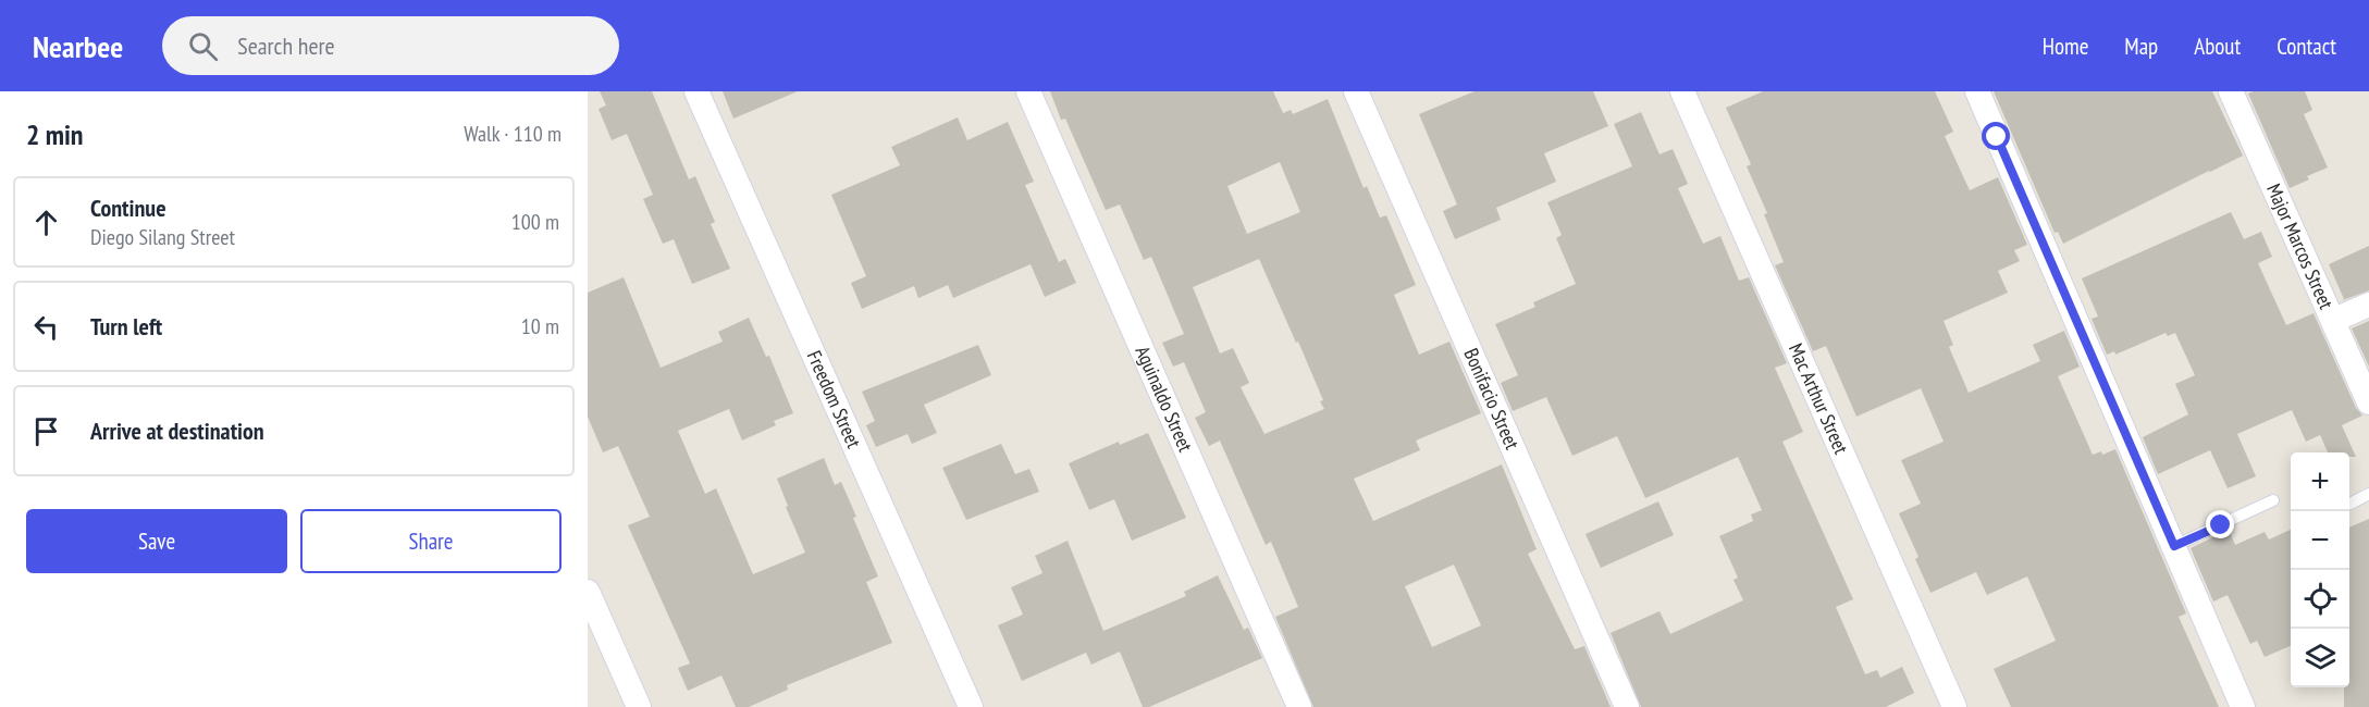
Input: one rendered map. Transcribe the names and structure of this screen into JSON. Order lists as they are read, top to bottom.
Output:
{
  "streets": {
    "street": [
      "Major Marcos Street",
      "Freedom Street",
      "Aguinaldo Street",
      "Bonifacio Street",
      "Mac Arthur Street"
    ]
  },
  "page": {
    "header": "Nearbee",
    "search": "Search here",
    "nav": [
      "Home",
      "Map",
      "About",
      "Contact"
    ],
    "heading": ["2 min", "Walk · 110 m"],
    "list": [
      ["Continue", "Diego Silang Street", "100 m"],
      ["Turn left", "10 m"],
      "Arrive at destination"
    ],
    "map_buttons": ["+", "−"],
    "buttons": ["Save", "Share"]
  }
}
